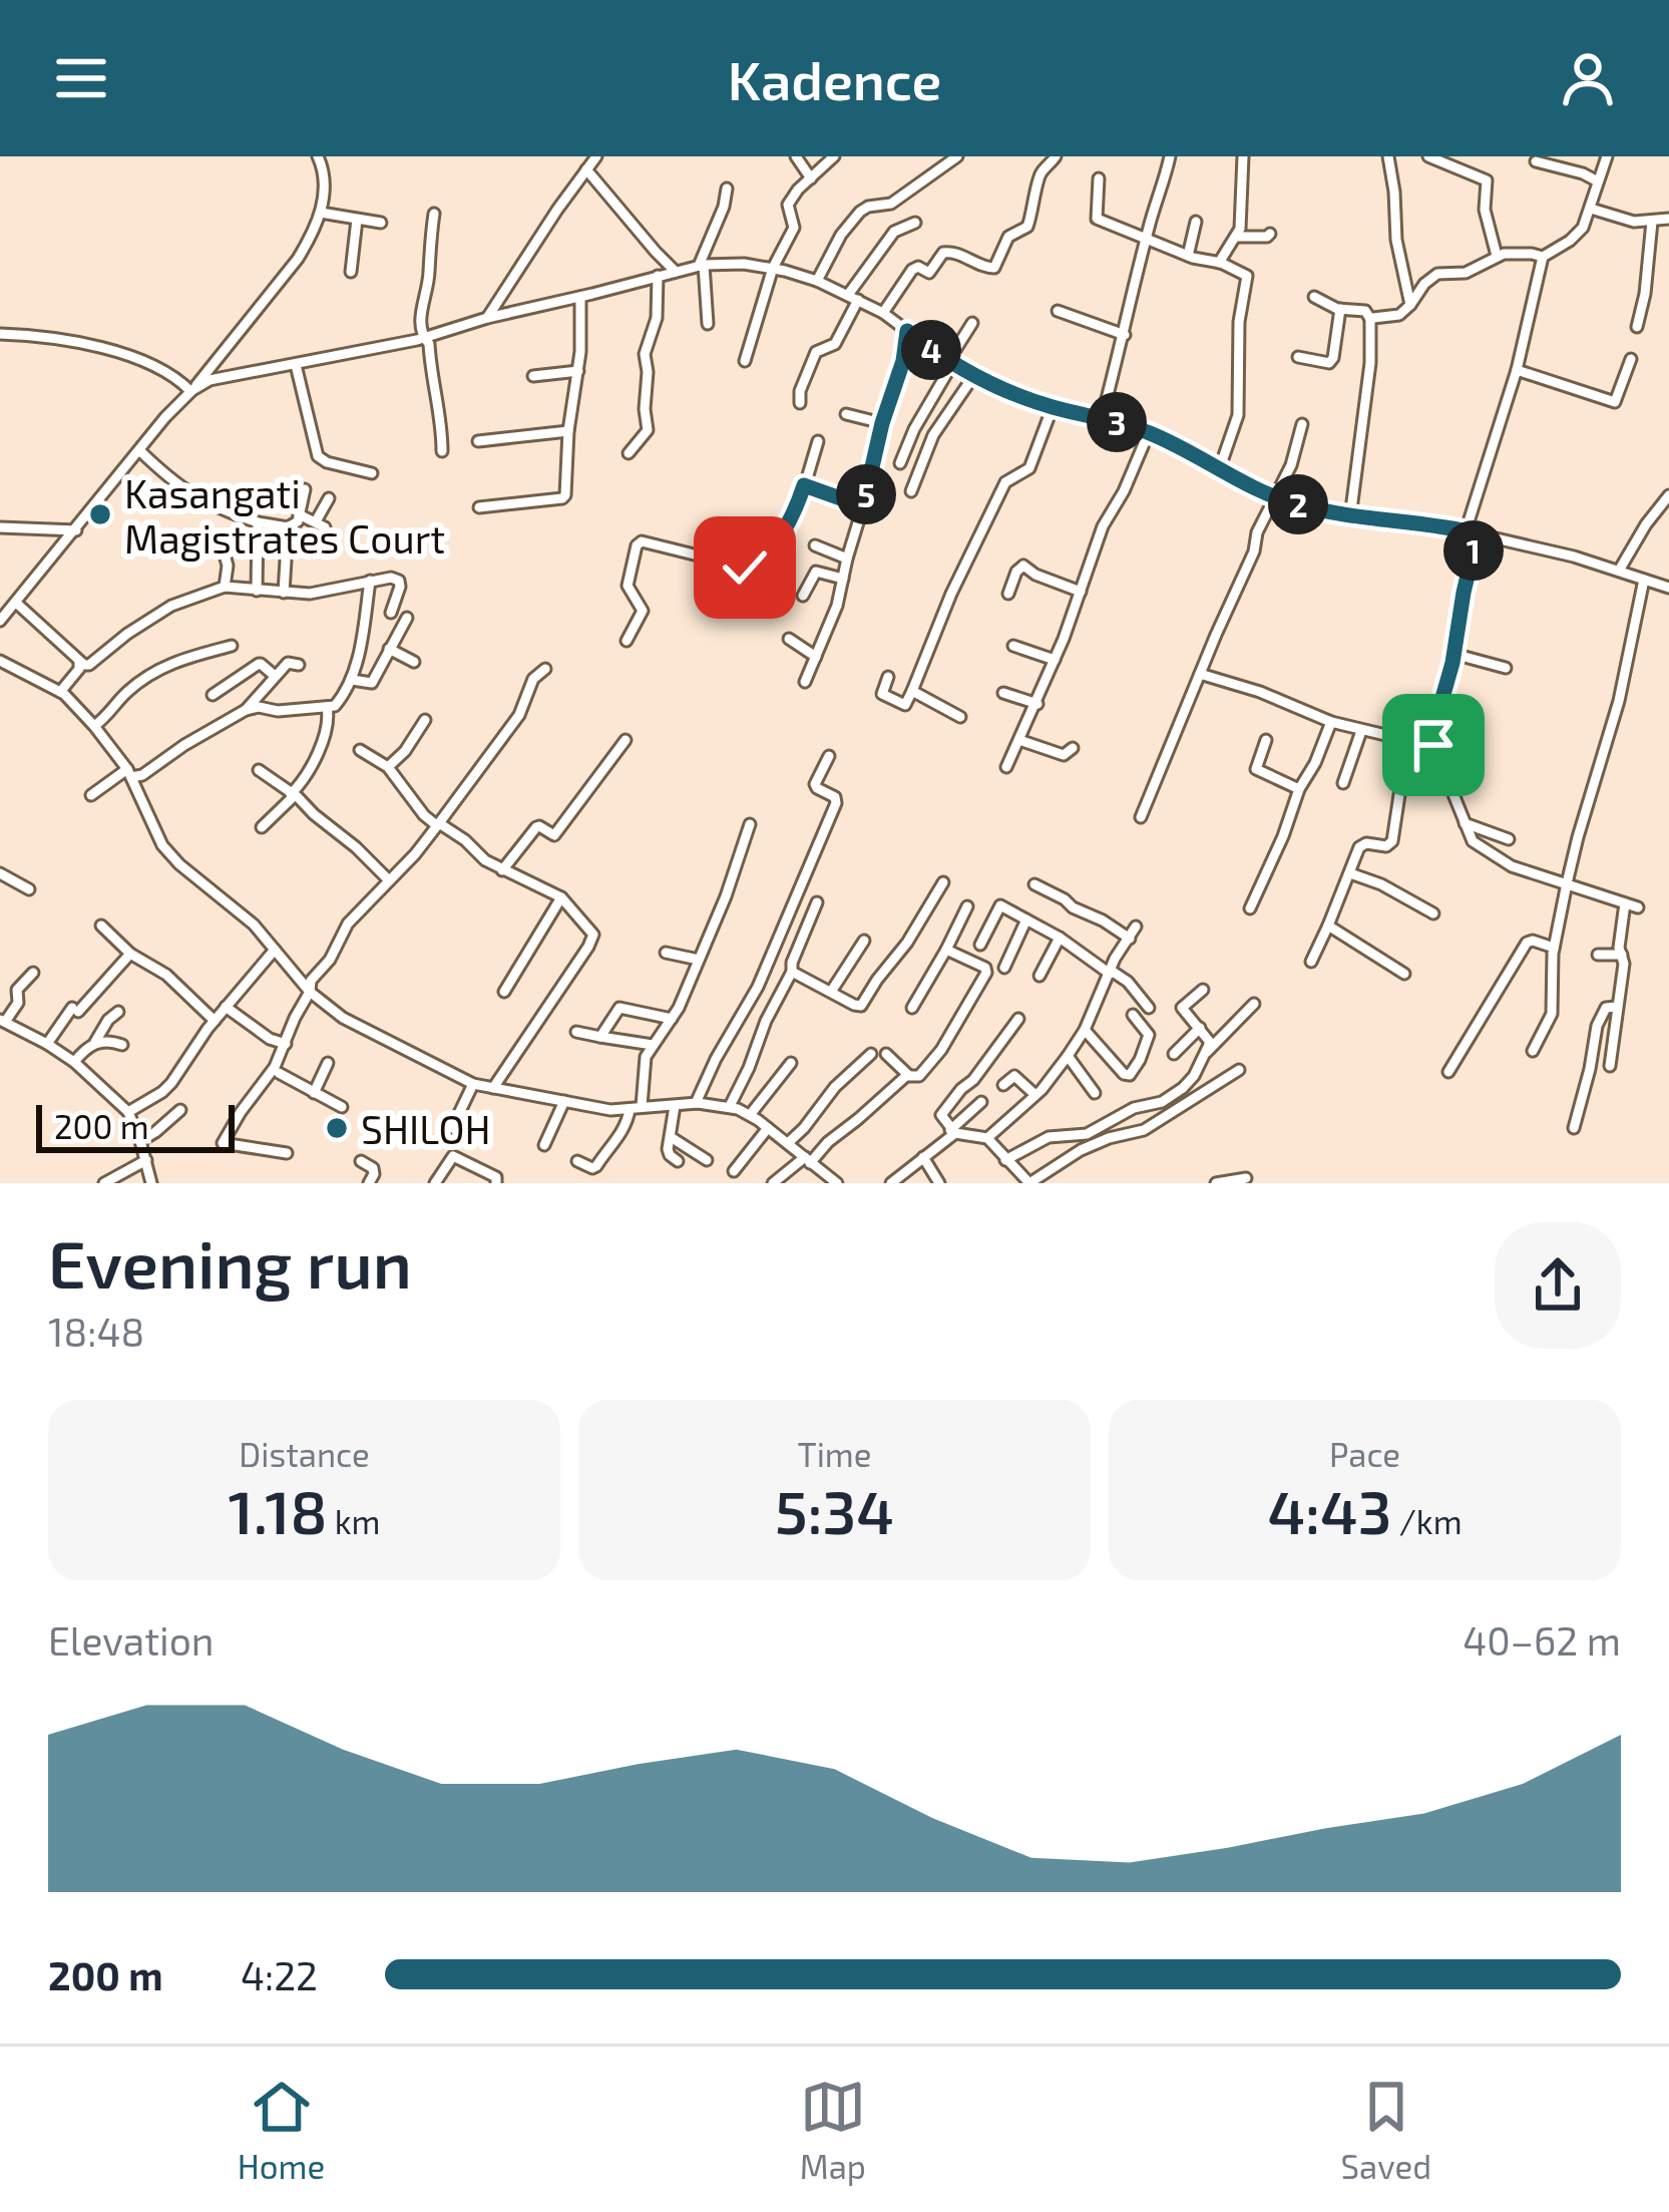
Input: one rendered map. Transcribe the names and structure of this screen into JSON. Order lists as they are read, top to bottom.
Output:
{
  "places": ["Kasangati Magistrates Court", "SHILOH"],
  "scale_bar": "200 m",
  "page": {
    "header": "Kadence",
    "pins": [
      "4",
      "3",
      "5",
      "2",
      "1"
    ],
    "scale": "200 m",
    "heading": ["Evening run", "18:48"],
    "stats": [
      ["Distance", "1.18 km"],
      ["Time", "5:34"],
      ["Pace", "4:43 /km"]
    ],
    "chart": ["Elevation", "40–62 m"],
    "list": [
      {
        "name": "200 m",
        "note": "4:22"
      }
    ],
    "tabs": ["Home", "Map", "Saved"]
  }
}
